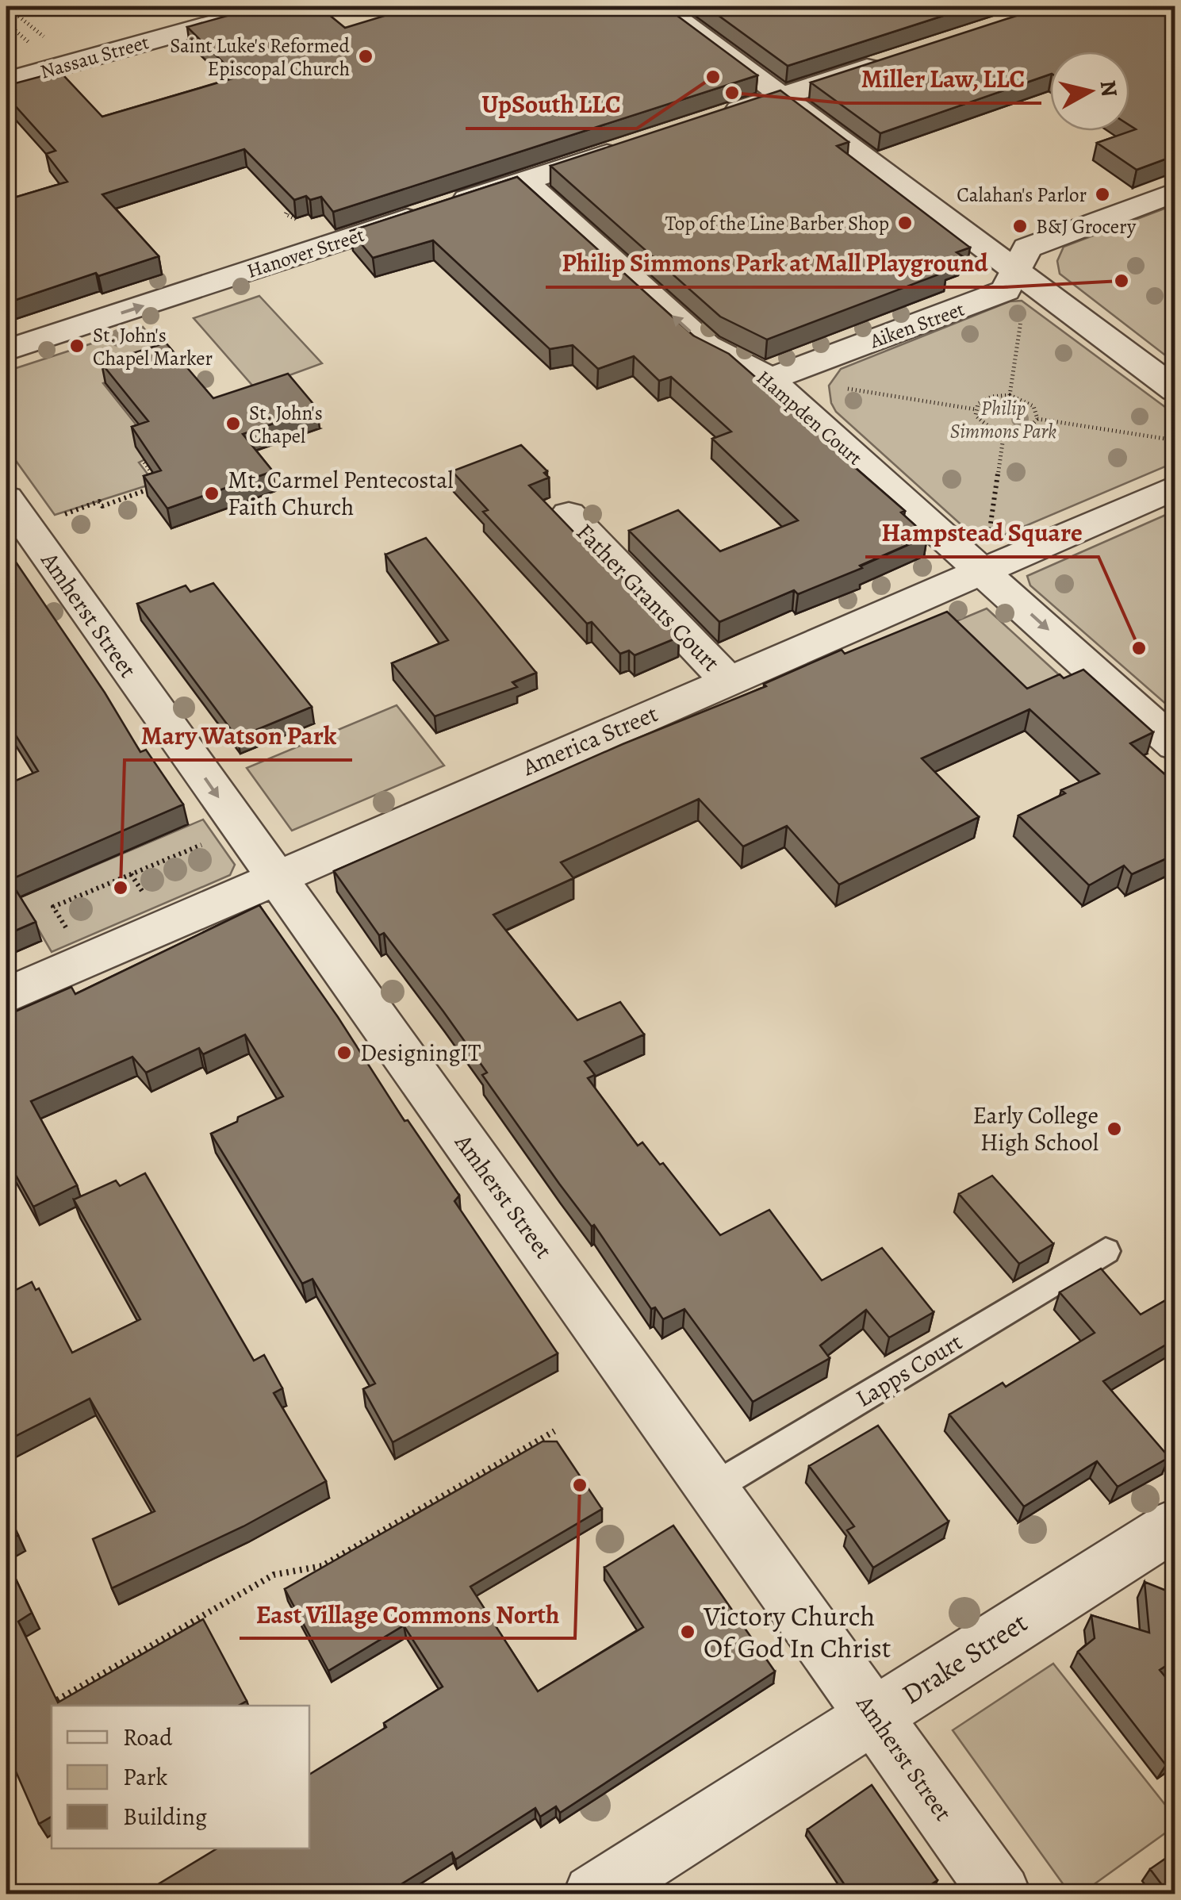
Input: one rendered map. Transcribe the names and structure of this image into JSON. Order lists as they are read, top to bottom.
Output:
{
  "streets": {
    "street": [
      "Nassau Street",
      "Hanover Street",
      "Aiken Street",
      "Hampden Court",
      "Father Grants Court",
      "Amherst Street",
      "America Street",
      "Drake Street"
    ],
    "lane": ["Lapps Court"]
  },
  "crossings": [
    ["Hanover Street", "Hampden Court"],
    ["Aiken Street", "Hampden Court"],
    ["Hampden Court", "America Street"],
    ["Father Grants Court", "America Street"],
    ["Amherst Street", "America Street"],
    ["Amherst Street", "Lapps Court"],
    ["Amherst Street", "Drake Street"]
  ],
  "one_way": ["Hanover Street"],
  "parks": ["Philip Simmons Park"],
  "places": [
    "Saint Luke's Reformed Episcopal Church",
    "UpSouth LLC",
    "Miller Law, LLC",
    "Calahan's Parlor",
    "Top of the Line Barber Shop",
    "B&J Grocery",
    "Philip Simmons Park at Mall Playground",
    "St. John's Chapel Marker",
    "St. John's Chapel",
    "Mt. Carmel Pentecostal Faith Church",
    "Hampstead Square",
    "Mary Watson Park",
    "DesigningIT",
    "Early College High School",
    "East Village Commons North",
    "Victory Church Of God In Christ"
  ],
  "legend": ["Road", "Park", "Building"],
  "north": "right"
}
